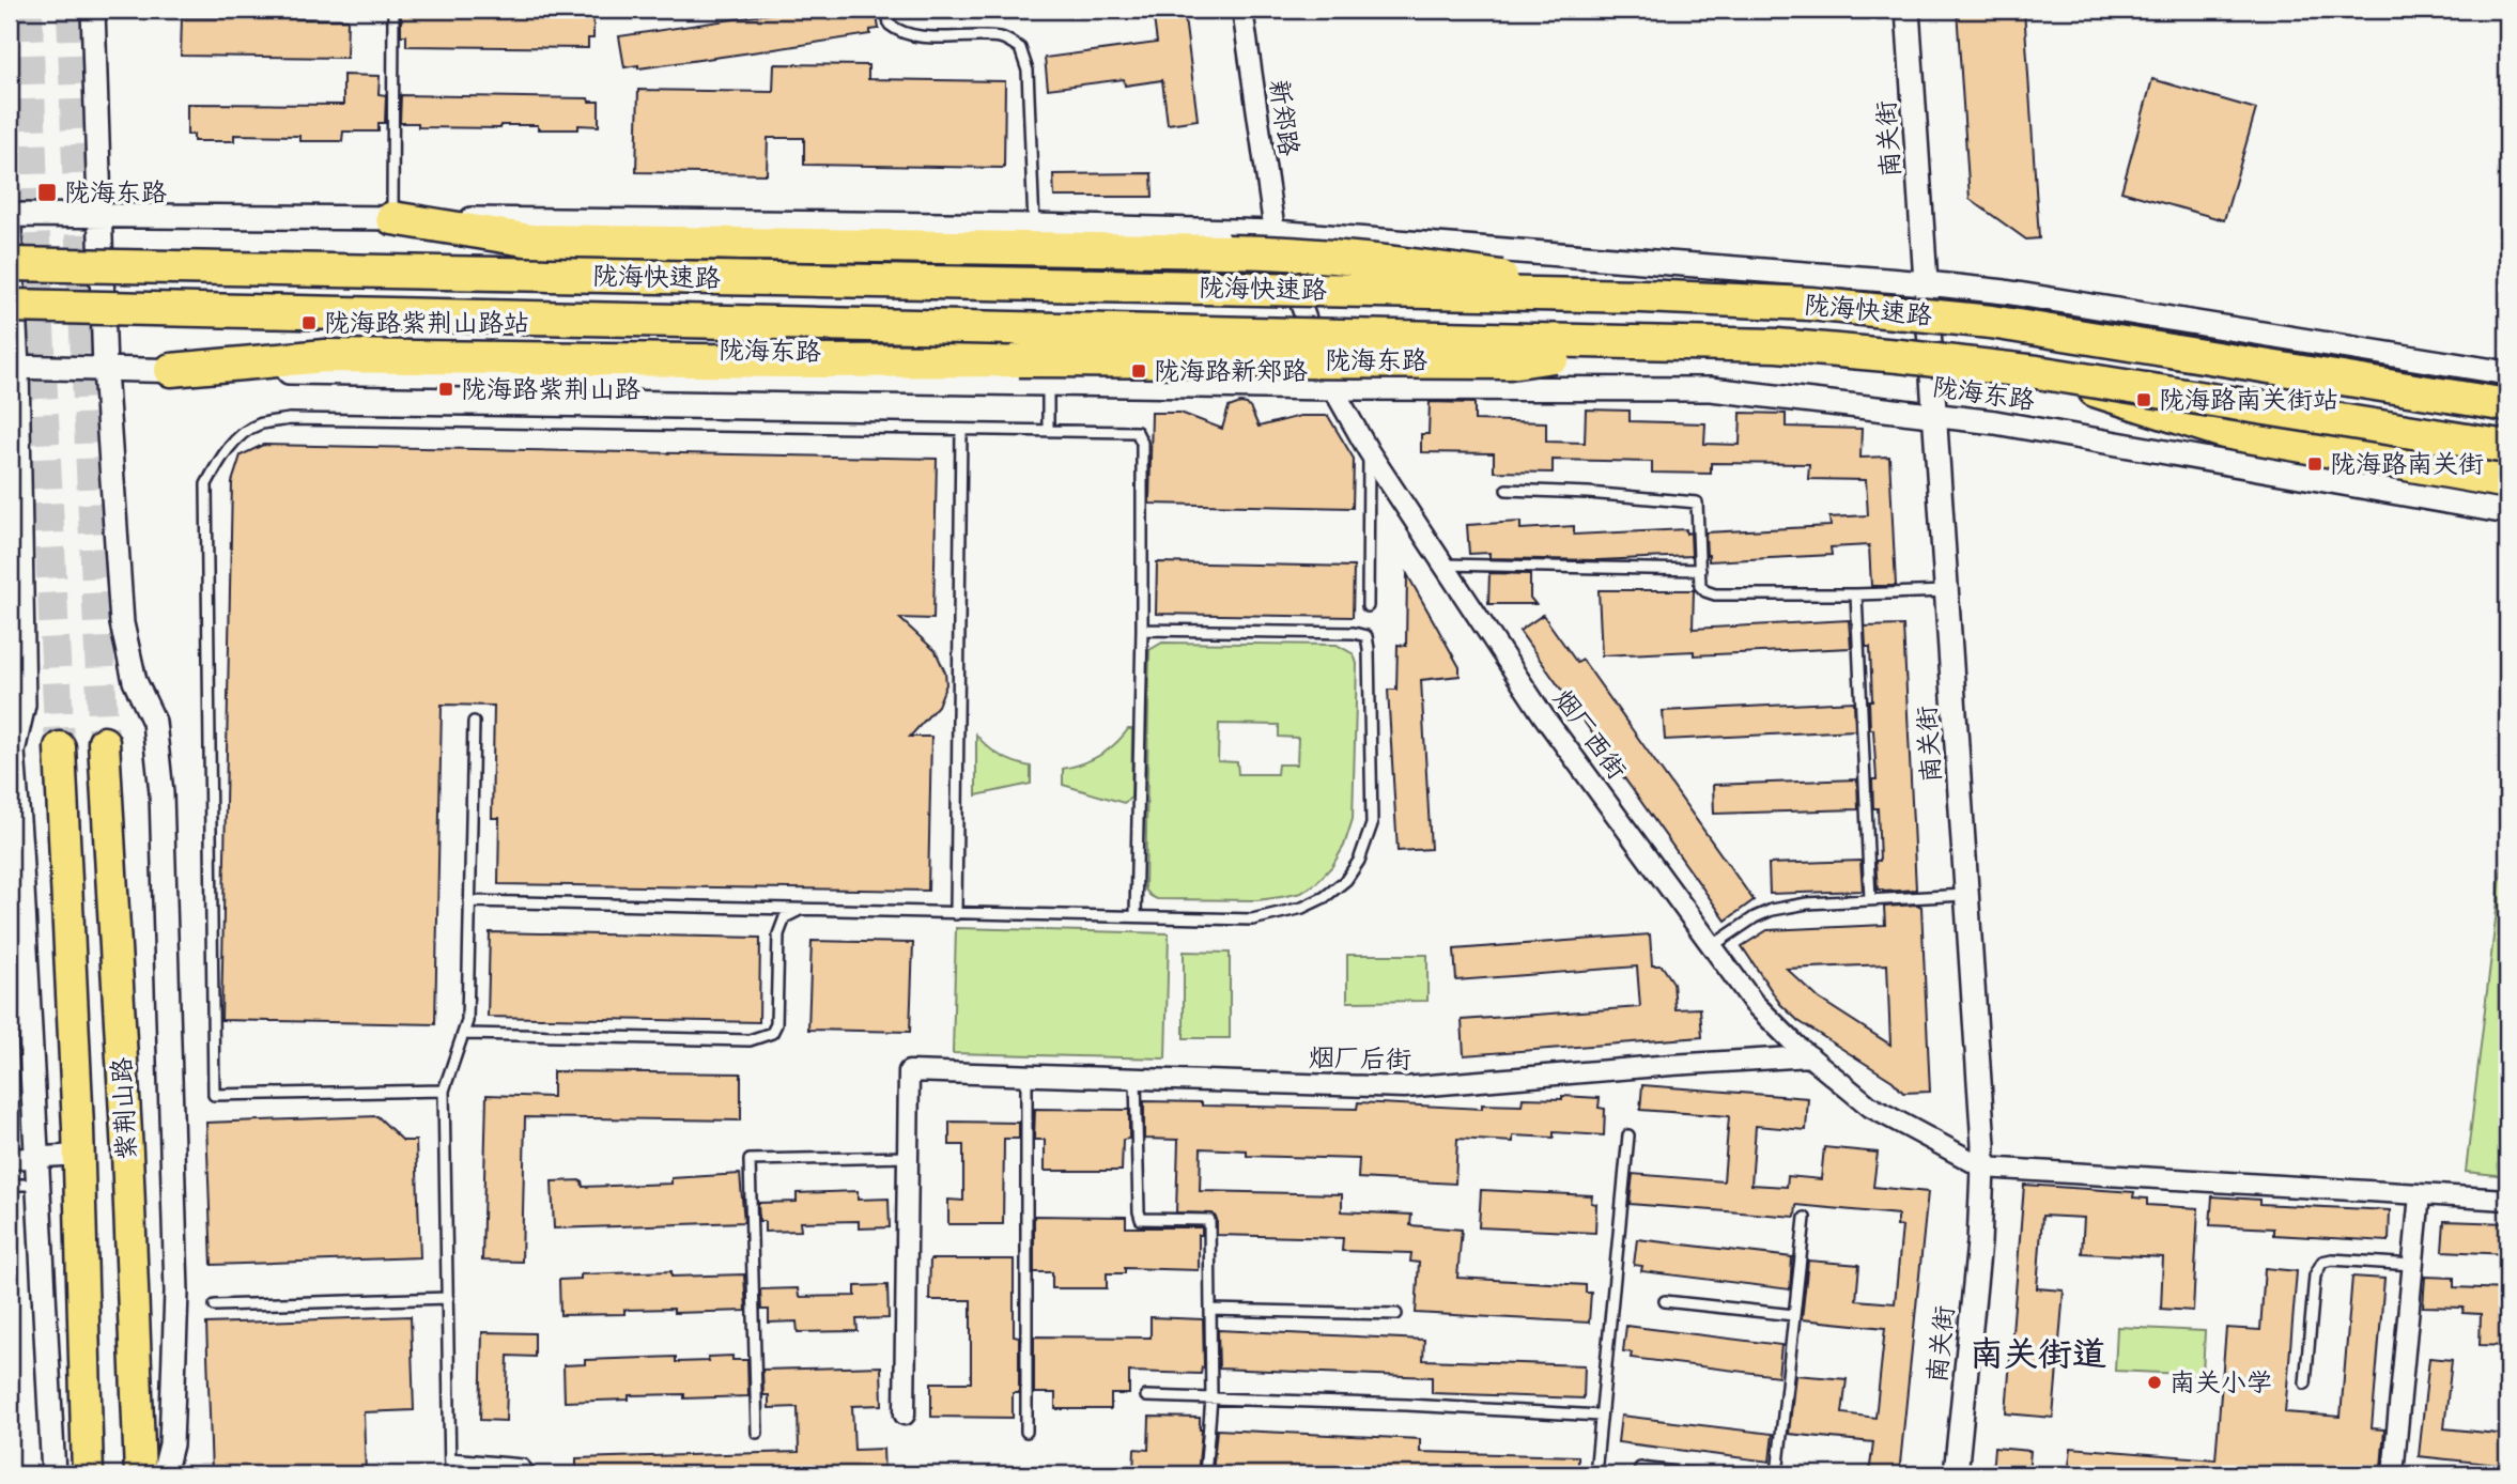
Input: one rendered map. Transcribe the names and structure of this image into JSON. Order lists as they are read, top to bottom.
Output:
{
  "streets": {
    "highway": ["陇海快速路"],
    "main road": ["紫荆山路"],
    "street": [
      "新郑路",
      "南关街",
      "陇海东路",
      "烟厂西街",
      "烟厂后街"
    ]
  },
  "crossings": [
    ["新郑路", "烟厂西街"],
    ["南关街", "陇海东路"],
    ["南关街", "烟厂西街"],
    ["陇海东路", "烟厂西街"],
    ["烟厂西街", "烟厂后街"]
  ],
  "districts": ["南关街道"],
  "places": {
    "transit": [
      "陇海东路",
      "陇海路紫荆山路站",
      "陇海路新郑路",
      "陇海路紫荆山路",
      "陇海路南关街站",
      "陇海路南关街"
    ],
    "other": ["南关小学"]
  }
}
